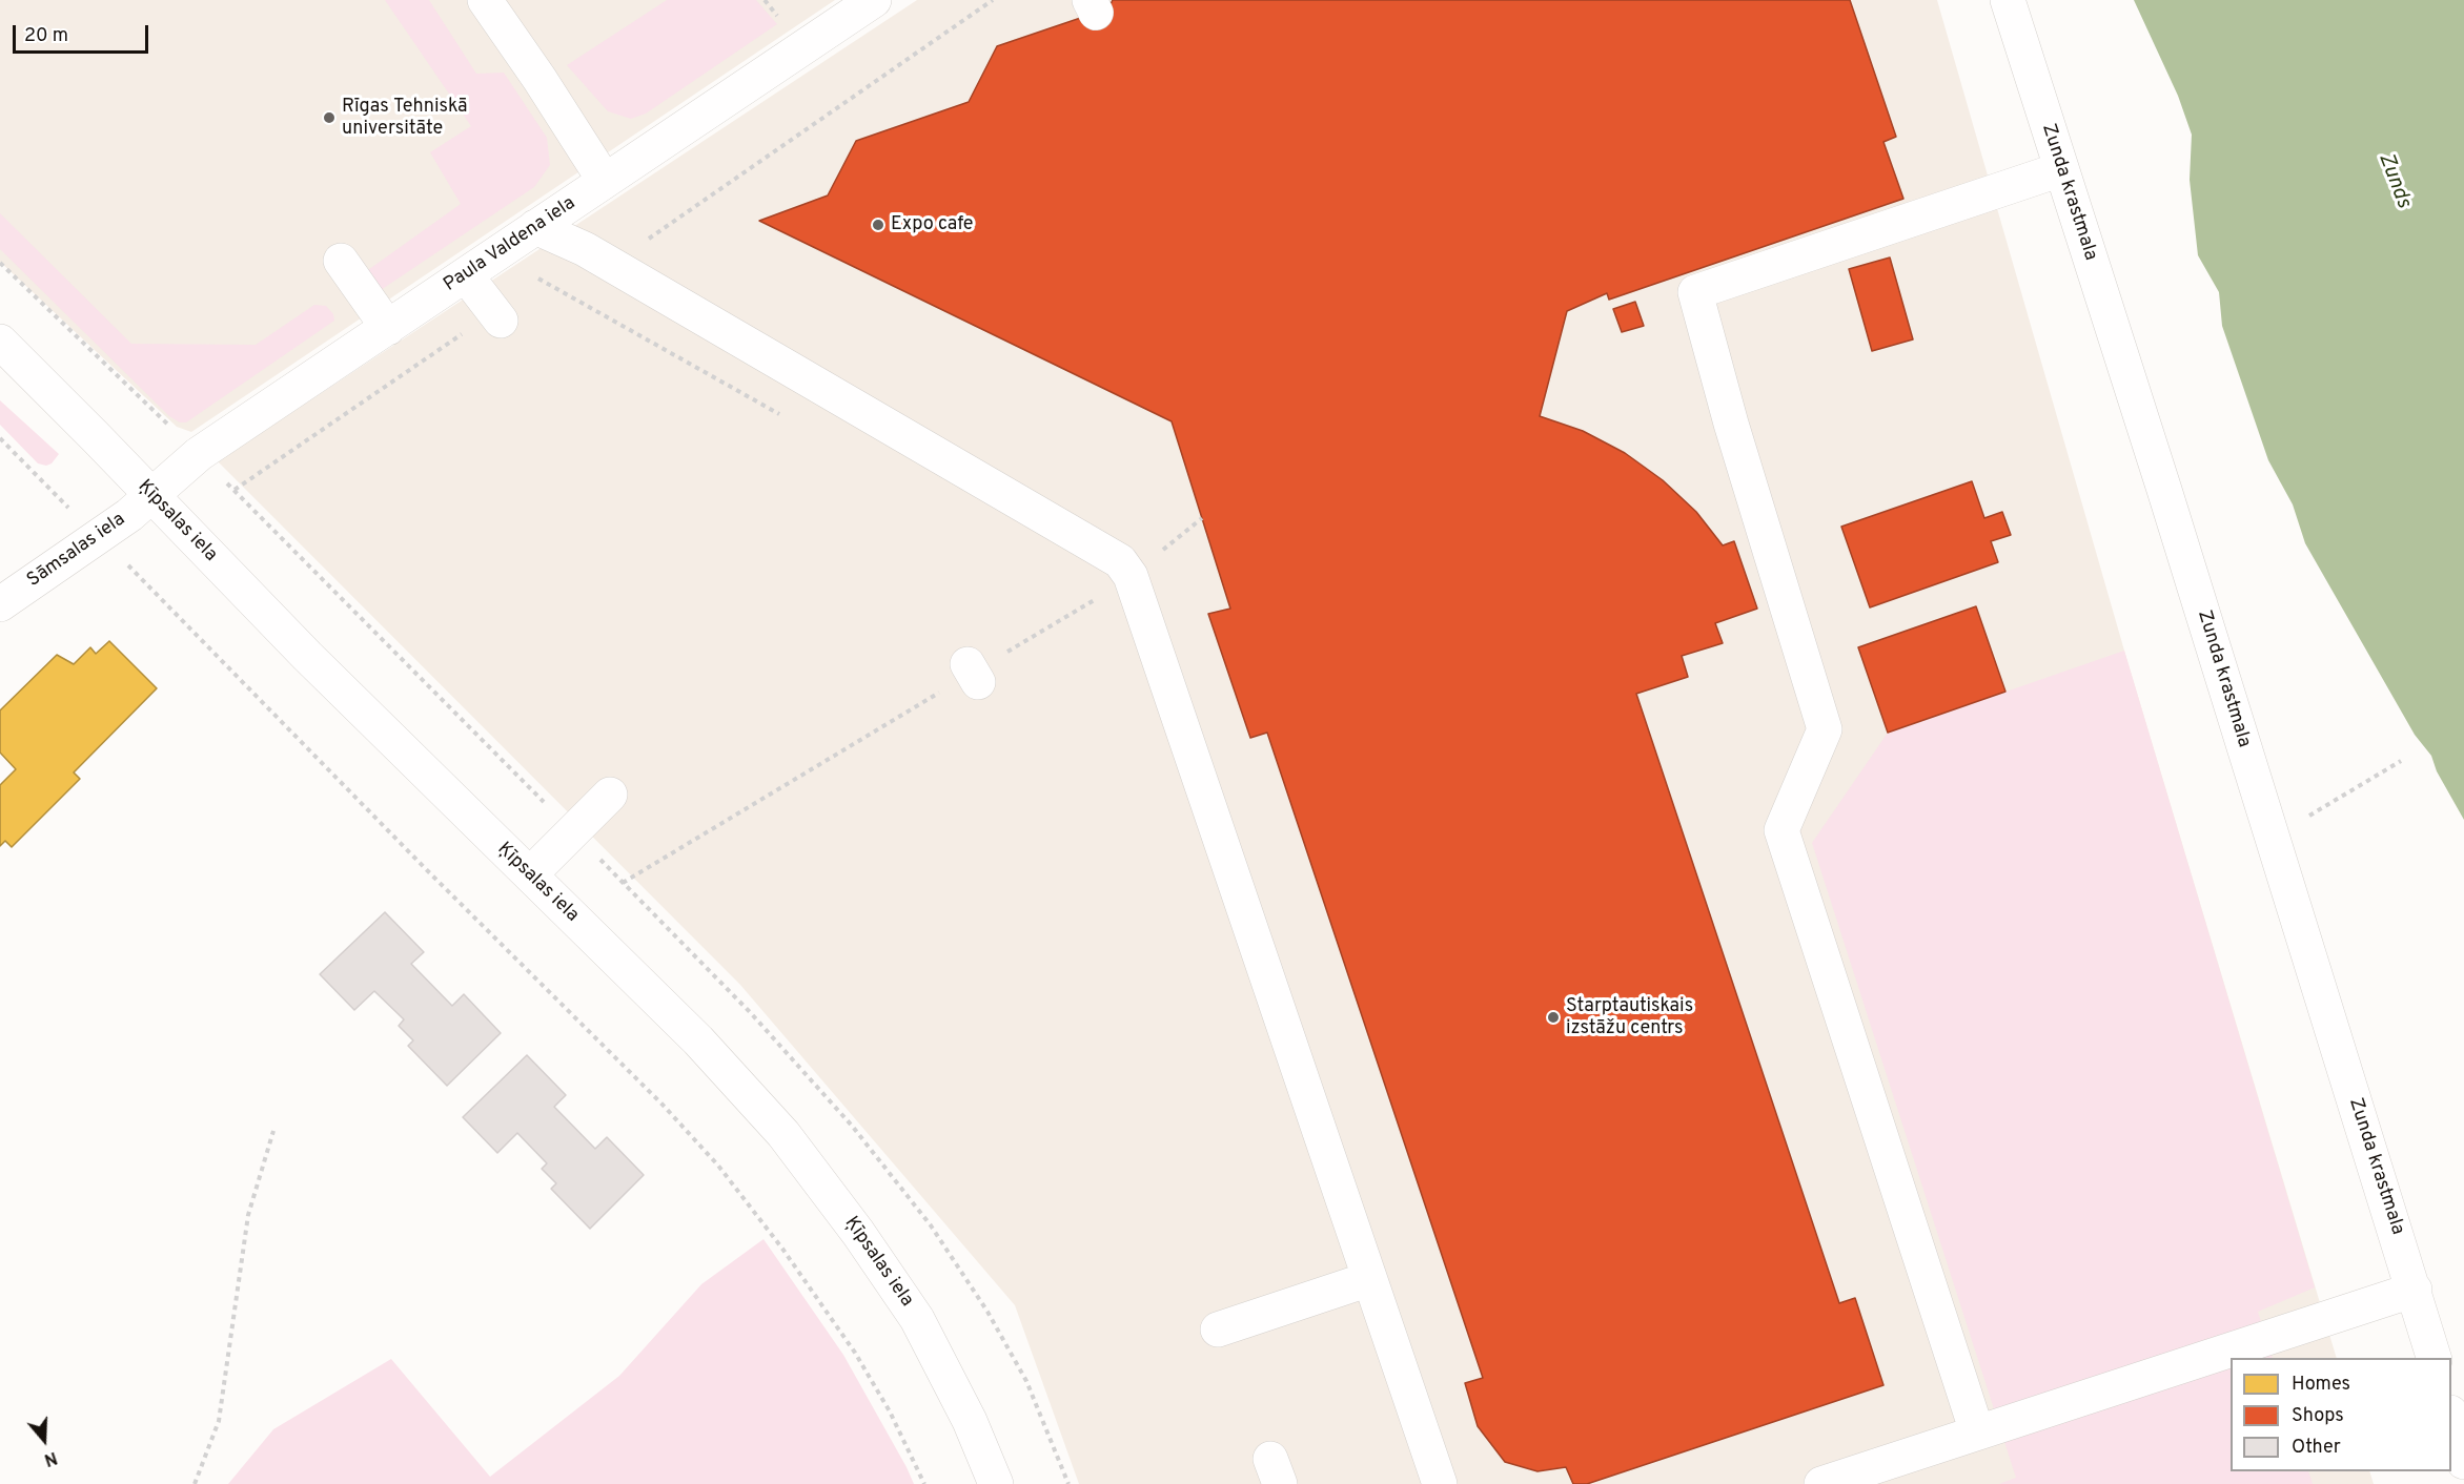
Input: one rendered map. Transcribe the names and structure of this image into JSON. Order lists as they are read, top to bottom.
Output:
{
  "streets": {
    "street": [
      "Zunda krastmala",
      "Paula Valdena iela",
      "Ķīpsalas iela",
      "Sāmsalas iela"
    ]
  },
  "crossings": [
    ["Paula Valdena iela", "Ķīpsalas iela"],
    ["Paula Valdena iela", "Sāmsalas iela"],
    ["Ķīpsalas iela", "Sāmsalas iela"]
  ],
  "water": ["Zunds"],
  "places": ["Rīgas Tehniskā universitāte", "Expo cafe", "Starptautiskais izstāžu centrs"],
  "legend": ["Homes", "Shops", "Other"],
  "scale_bar": "20 m",
  "north": "bottom"
}
